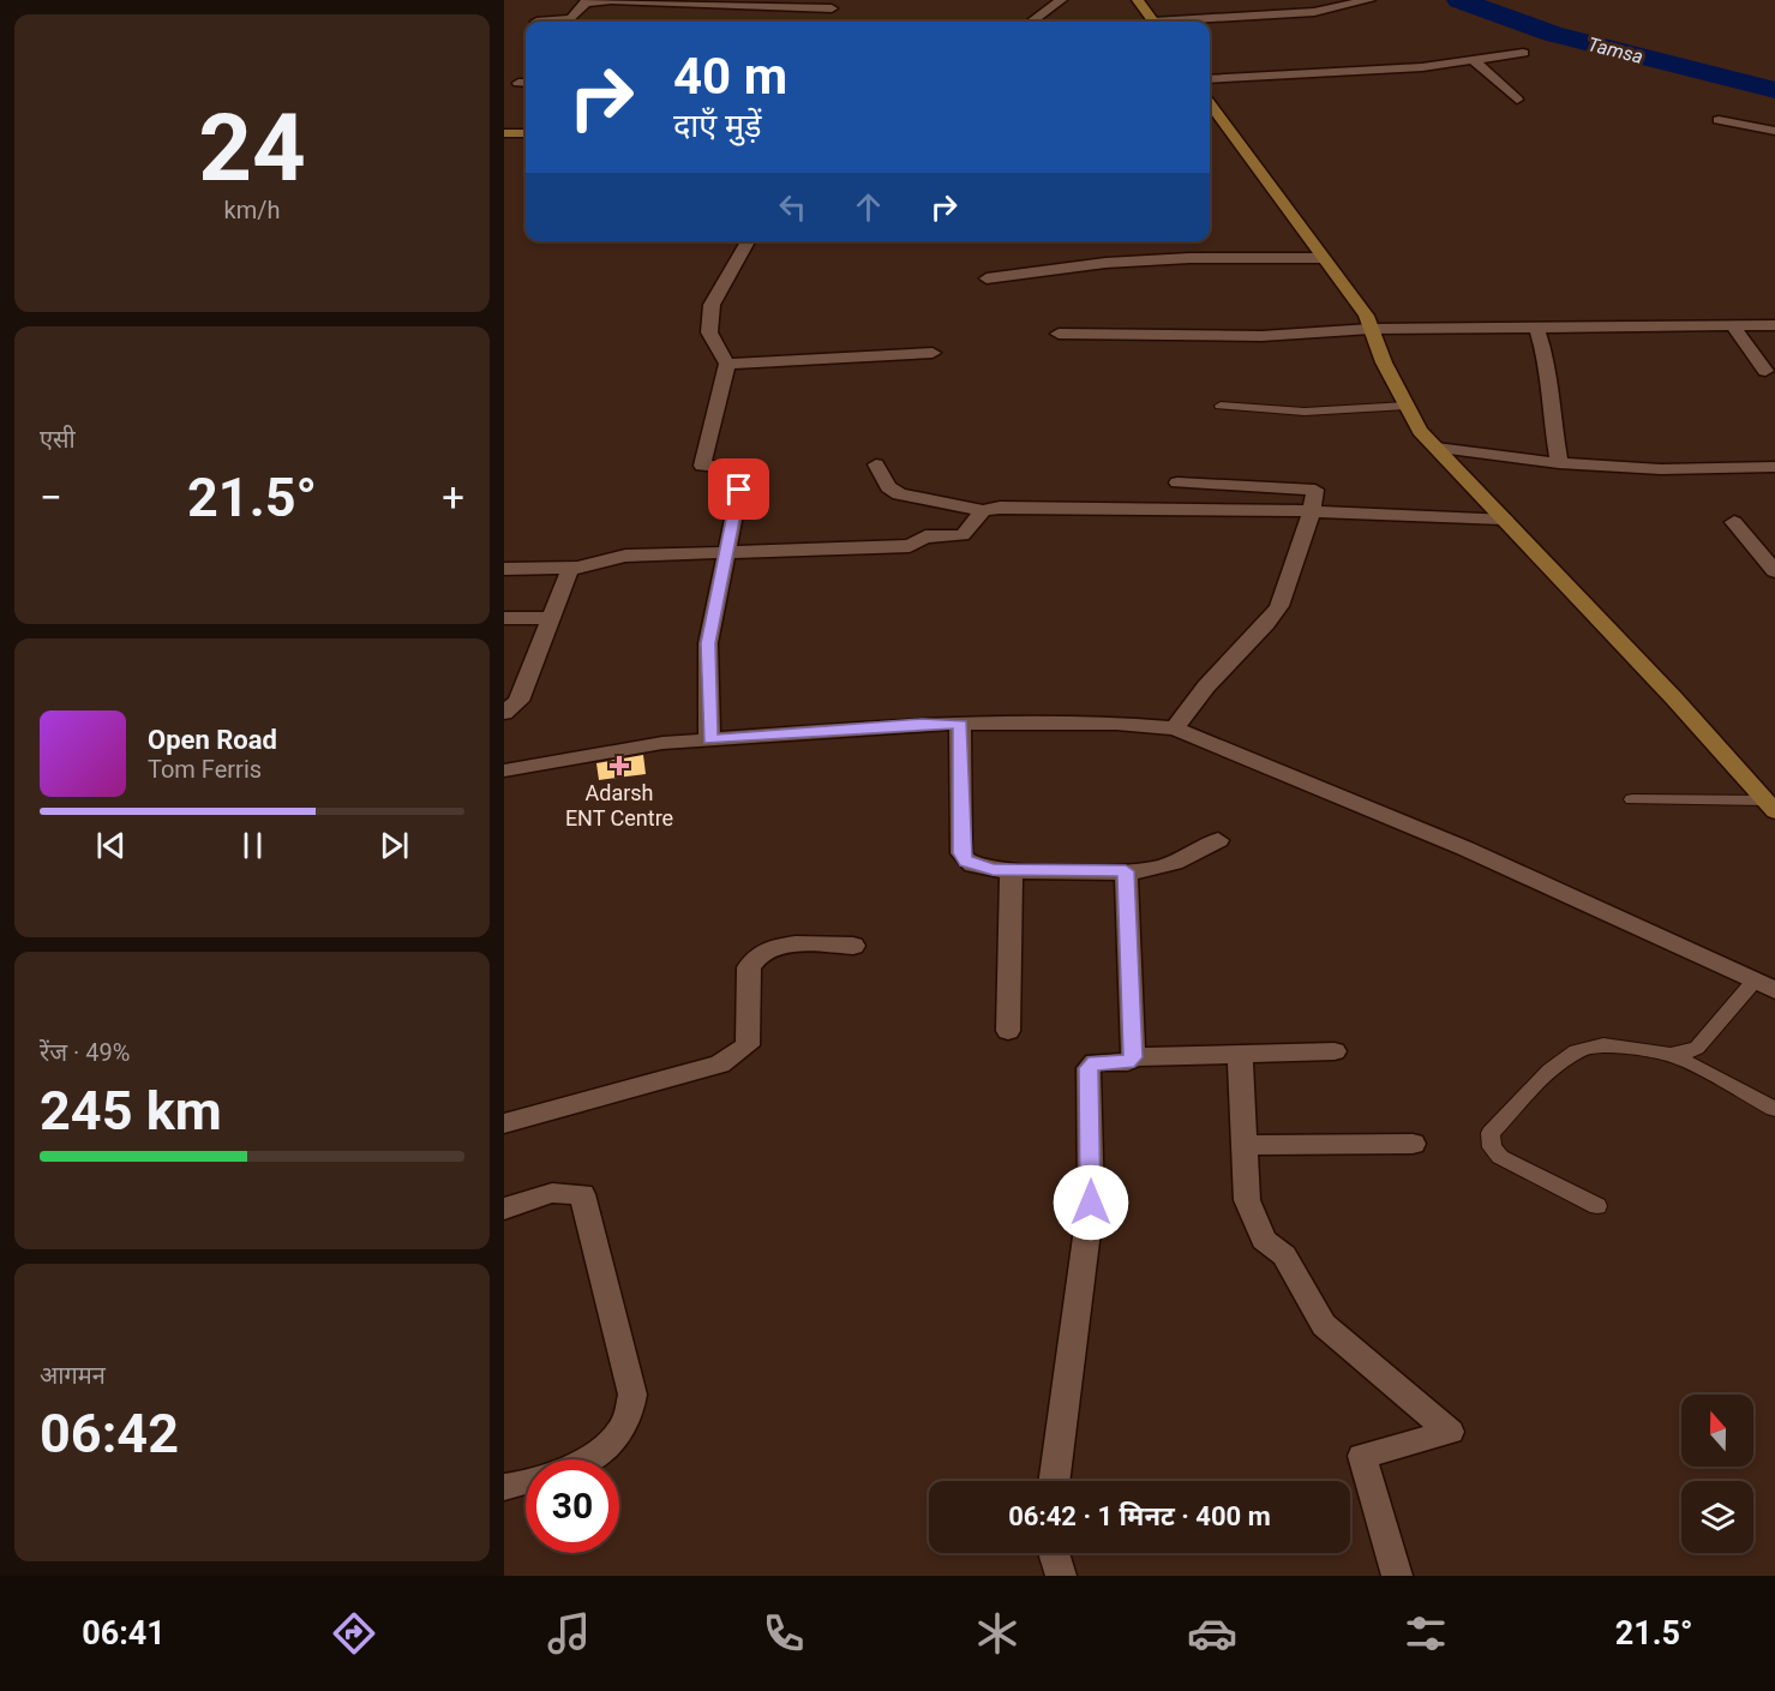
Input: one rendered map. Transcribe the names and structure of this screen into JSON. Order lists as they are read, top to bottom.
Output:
{
  "water": ["Tamsa"],
  "places": {
    "health": ["Adarsh ENT Centre"]
  },
  "north": "top",
  "page": {
    "tile": [
      ["24", "km/h"],
      "एसी",
      ["रेंज · 49%", "245 km"],
      ["आगमन", "06:42"]
    ],
    "turn": ["40 m", "दाएँ मुड़ें"],
    "heat": ["−", "21.5°", "+"],
    "song": ["Open Road", "Tom Ferris"],
    "limit": "30",
    "trip": "06:42 · 1 मिनट · 400 m",
    "tabs": ["06:41", "21.5°"]
  }
}
